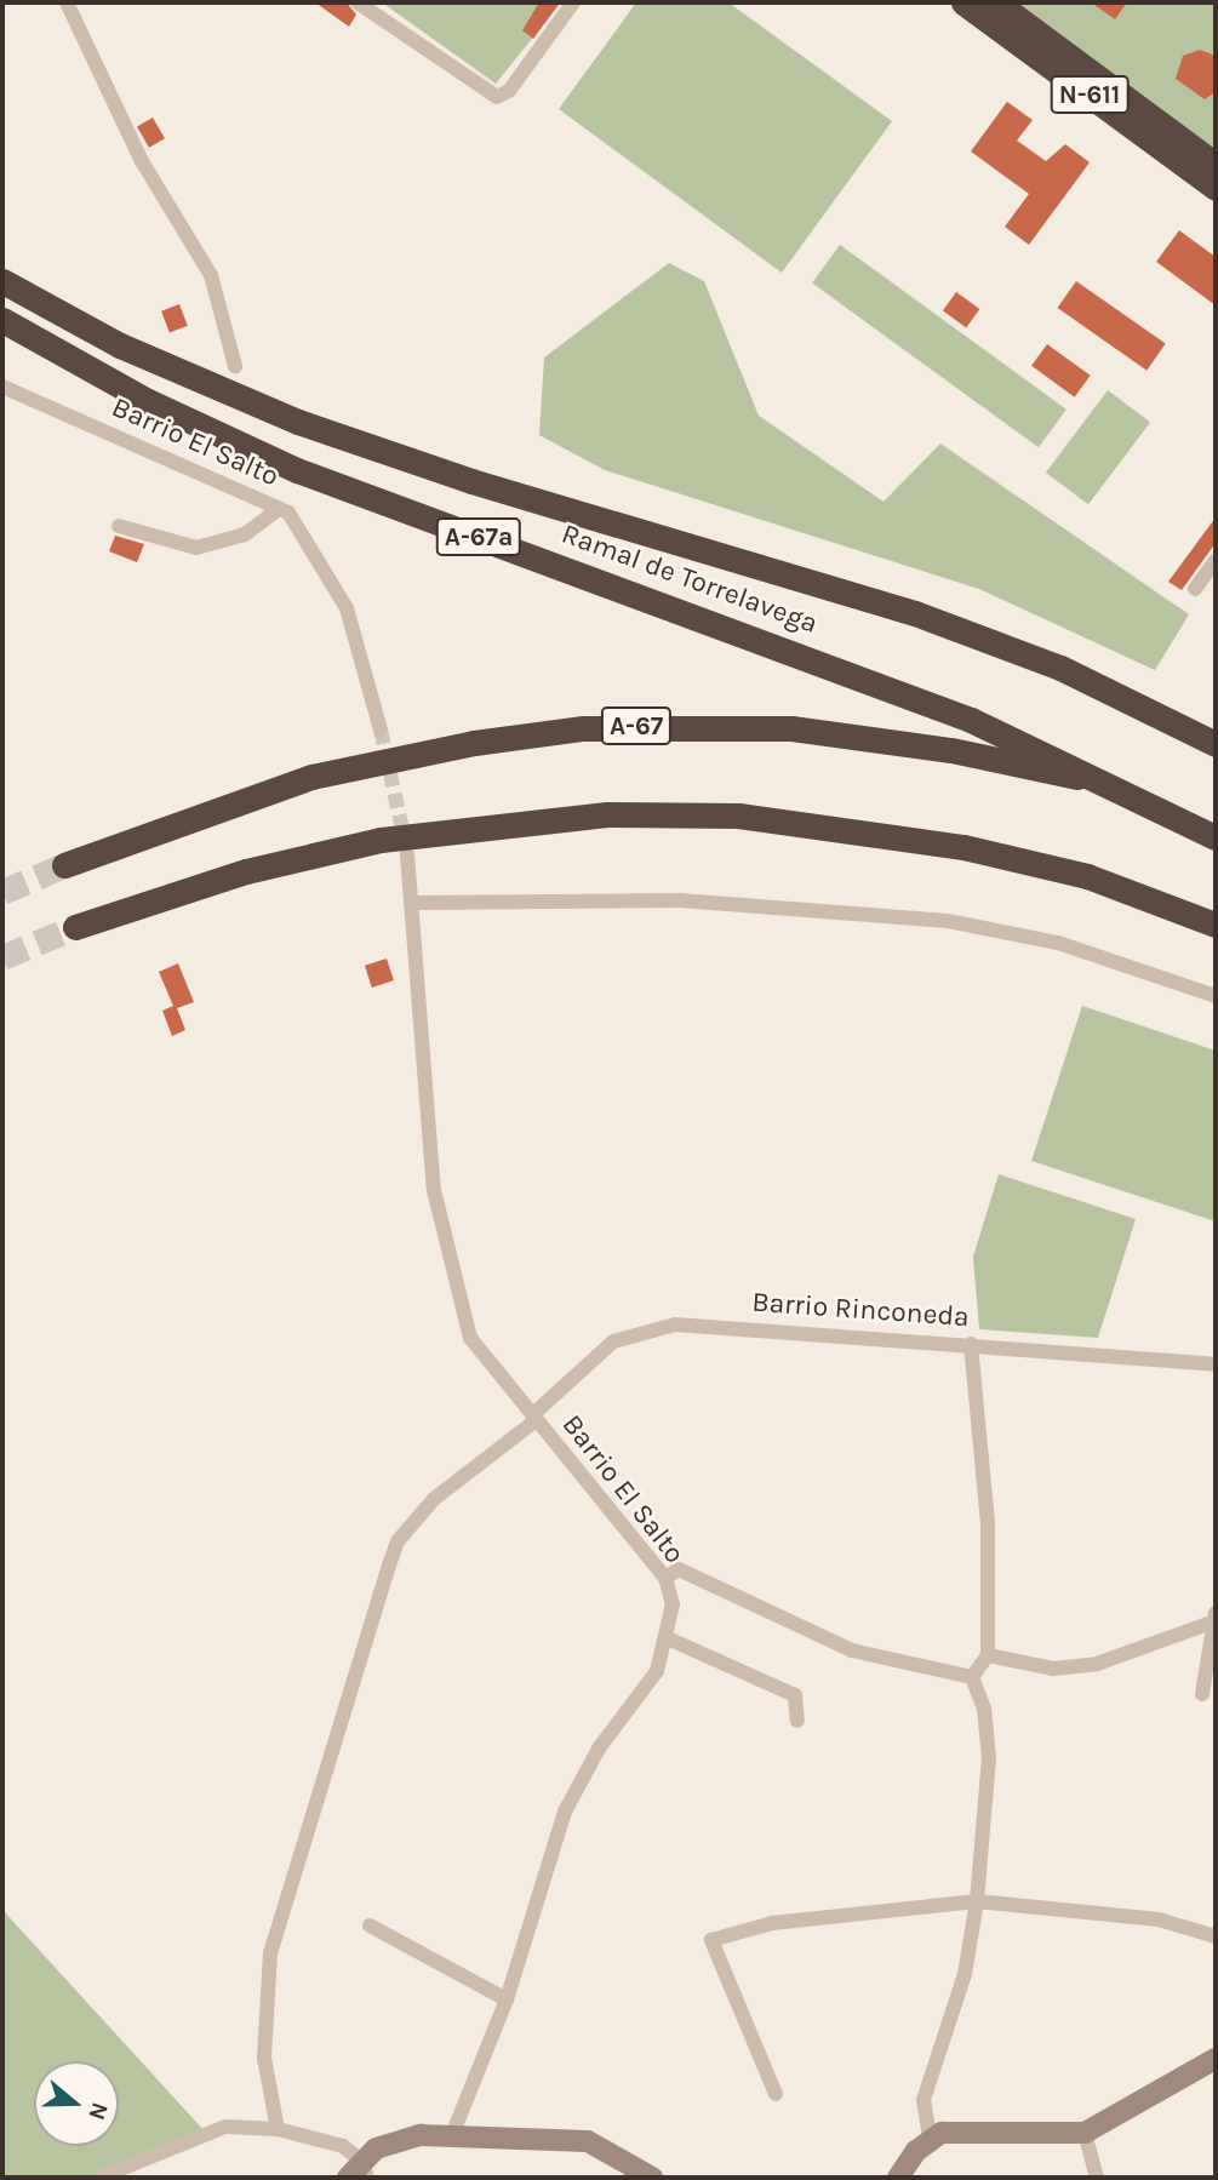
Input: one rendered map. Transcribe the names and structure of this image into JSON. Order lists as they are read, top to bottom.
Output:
{
  "streets": {
    "highway": [
      "N-611",
      "A-67a",
      "Ramal de Torrelavega",
      "A-67"
    ],
    "street": ["Barrio El Salto", "Barrio Rinconeda"]
  },
  "crossings": [
    ["Barrio El Salto", "Barrio Rinconeda"]
  ],
  "north": "right"
}
